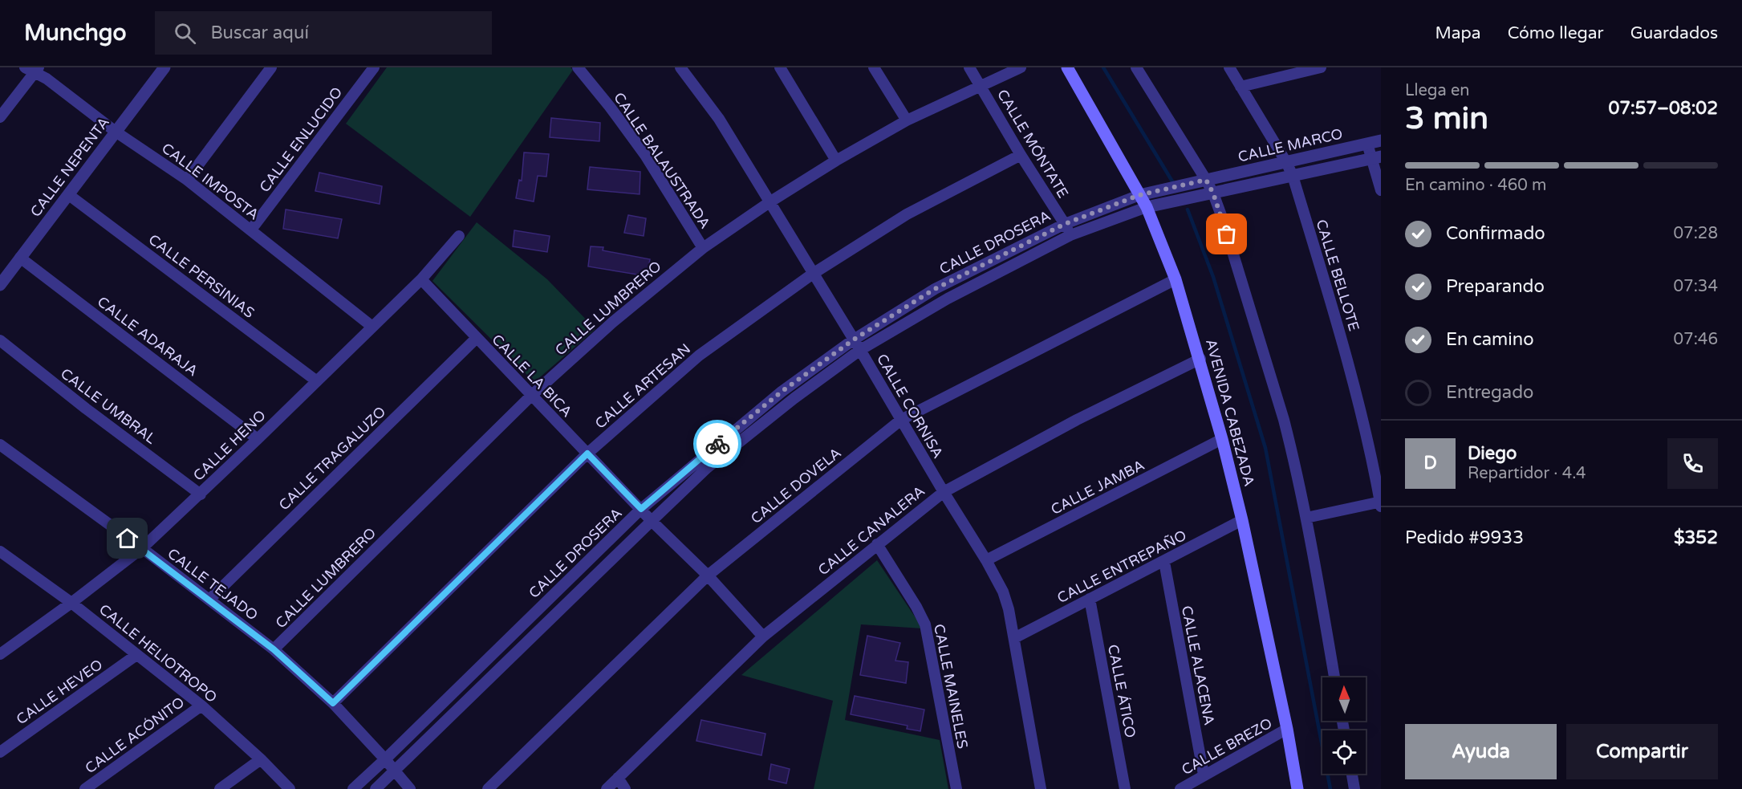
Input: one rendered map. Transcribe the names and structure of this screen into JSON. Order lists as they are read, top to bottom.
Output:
{
  "streets": {
    "main road": ["AVENIDA CABEZADA"],
    "street": [
      "CALLE ENLUCIDO",
      "CALLE MÓNTATE",
      "CALLE MARCO",
      "CALLE BALAUSTRADA",
      "CALLE NEPENTA",
      "CALLE IMPOSTA",
      "CALLE DROSERA",
      "CALLE BELLOTE",
      "CALLE PERSINIAS",
      "CALLE LUMBRERO",
      "CALLE ADARAJA",
      "CALLE LA BICA",
      "CALLE ARTESAN",
      "CALLE UMBRAL",
      "CALLE CORNISA",
      "CALLE HENO",
      "CALLE TRAGALUZO",
      "CALLE DOVELA",
      "CALLE JAMBA",
      "CALLE CANALERA",
      "CALLE ENTREPAÑO",
      "CALLE TEJADO",
      "CALLE HELIOTROPO",
      "CALLE ALACENA",
      "CALLE MAINELES",
      "CALLE ÁTICO",
      "CALLE HEVEO",
      "CALLE ACÓNITO",
      "CALLE BREZO"
    ]
  },
  "crossings": [
    ["CALLE ENLUCIDO", "CALLE IMPOSTA"],
    ["CALLE MÓNTATE", "CALLE DROSERA"],
    ["CALLE MÓNTATE", "CALLE LUMBRERO"],
    ["CALLE MÓNTATE", "CALLE ARTESAN"],
    ["CALLE MARCO", "CALLE DROSERA"],
    ["CALLE MARCO", "CALLE BELLOTE"],
    ["CALLE MARCO", "AVENIDA CABEZADA"],
    ["CALLE BALAUSTRADA", "CALLE LUMBRERO"],
    ["CALLE NEPENTA", "CALLE IMPOSTA"],
    ["CALLE NEPENTA", "CALLE PERSINIAS"],
    ["CALLE NEPENTA", "CALLE ADARAJA"],
    ["CALLE IMPOSTA", "CALLE HENO"],
    ["CALLE DROSERA", "CALLE LA BICA"],
    ["CALLE DROSERA", "CALLE CORNISA"],
    ["CALLE DROSERA", "AVENIDA CABEZADA"],
    ["CALLE DROSERA", "CALLE TEJADO"],
    ["CALLE PERSINIAS", "CALLE HENO"],
    ["CALLE LUMBRERO", "CALLE LA BICA"],
    ["CALLE LUMBRERO", "CALLE CORNISA"],
    ["CALLE LUMBRERO", "CALLE TEJADO"],
    ["CALLE ADARAJA", "CALLE HENO"],
    ["CALLE LA BICA", "CALLE ARTESAN"],
    ["CALLE LA BICA", "CALLE HENO"],
    ["CALLE LA BICA", "CALLE TRAGALUZO"],
    ["CALLE LA BICA", "CALLE DOVELA"],
    ["CALLE LA BICA", "CALLE CANALERA"],
    ["CALLE ARTESAN", "CALLE CORNISA"],
    ["CALLE ARTESAN", "CALLE TEJADO"],
    ["CALLE UMBRAL", "CALLE HENO"],
    ["CALLE CORNISA", "CALLE DOVELA"],
    ["CALLE CORNISA", "CALLE JAMBA"],
    ["CALLE CORNISA", "CALLE CANALERA"],
    ["CALLE CORNISA", "CALLE ENTREPAÑO"],
    ["AVENIDA CABEZADA", "CALLE DOVELA"],
    ["AVENIDA CABEZADA", "CALLE JAMBA"],
    ["AVENIDA CABEZADA", "CALLE CANALERA"],
    ["AVENIDA CABEZADA", "CALLE ENTREPAÑO"],
    ["AVENIDA CABEZADA", "CALLE BREZO"],
    ["CALLE HENO", "CALLE TEJADO"],
    ["CALLE HENO", "CALLE HELIOTROPO"],
    ["CALLE TRAGALUZO", "CALLE TEJADO"],
    ["CALLE CANALERA", "CALLE MAINELES"],
    ["CALLE ENTREPAÑO", "CALLE ALACENA"],
    ["CALLE ENTREPAÑO", "CALLE ÁTICO"],
    ["CALLE HELIOTROPO", "CALLE HEVEO"],
    ["CALLE HELIOTROPO", "CALLE ACÓNITO"],
    ["CALLE ALACENA", "CALLE BREZO"]
  ],
  "north": "top",
  "page": {
    "header": "Munchgo",
    "search": "Buscar aquí",
    "nav": ["Mapa", "Cómo llegar", "Guardados"],
    "heading": ["3 min", "Llega en", "07:57–08:02"],
    "panel": [
      "Diego",
      "Repartidor · 4.4",
      "Pedido #9933",
      "$352"
    ],
    "bar": "En camino · 460 m",
    "list": [
      ["Confirmado", "07:28"],
      ["Preparando", "07:34"],
      ["En camino", "07:46"],
      "Entregado"
    ],
    "round": "D",
    "buttons": ["Ayuda", "Compartir"]
  }
}
